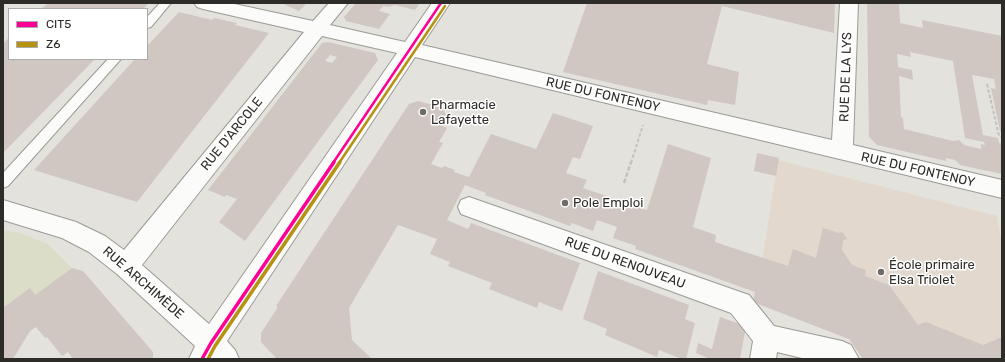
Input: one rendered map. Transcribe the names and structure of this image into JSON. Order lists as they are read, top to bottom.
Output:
{
  "streets": {
    "street": [
      "RUE DE LA LYS",
      "RUE DU FONTENOY",
      "RUE D'ARCOLE",
      "RUE DU RENOUVEAU",
      "RUE ARCHIMÈDE"
    ]
  },
  "crossings": [
    ["RUE DE LA LYS", "RUE DU FONTENOY"],
    ["RUE DU FONTENOY", "RUE D'ARCOLE"],
    ["RUE D'ARCOLE", "RUE ARCHIMÈDE"]
  ],
  "places": ["Pharmacie Lafayette", "Pole Emploi", "École primaire Elsa Triolet"],
  "lines": ["transit line CIT5", "transit line Z6"],
  "legend": ["CIT5", "Z6"]
}
